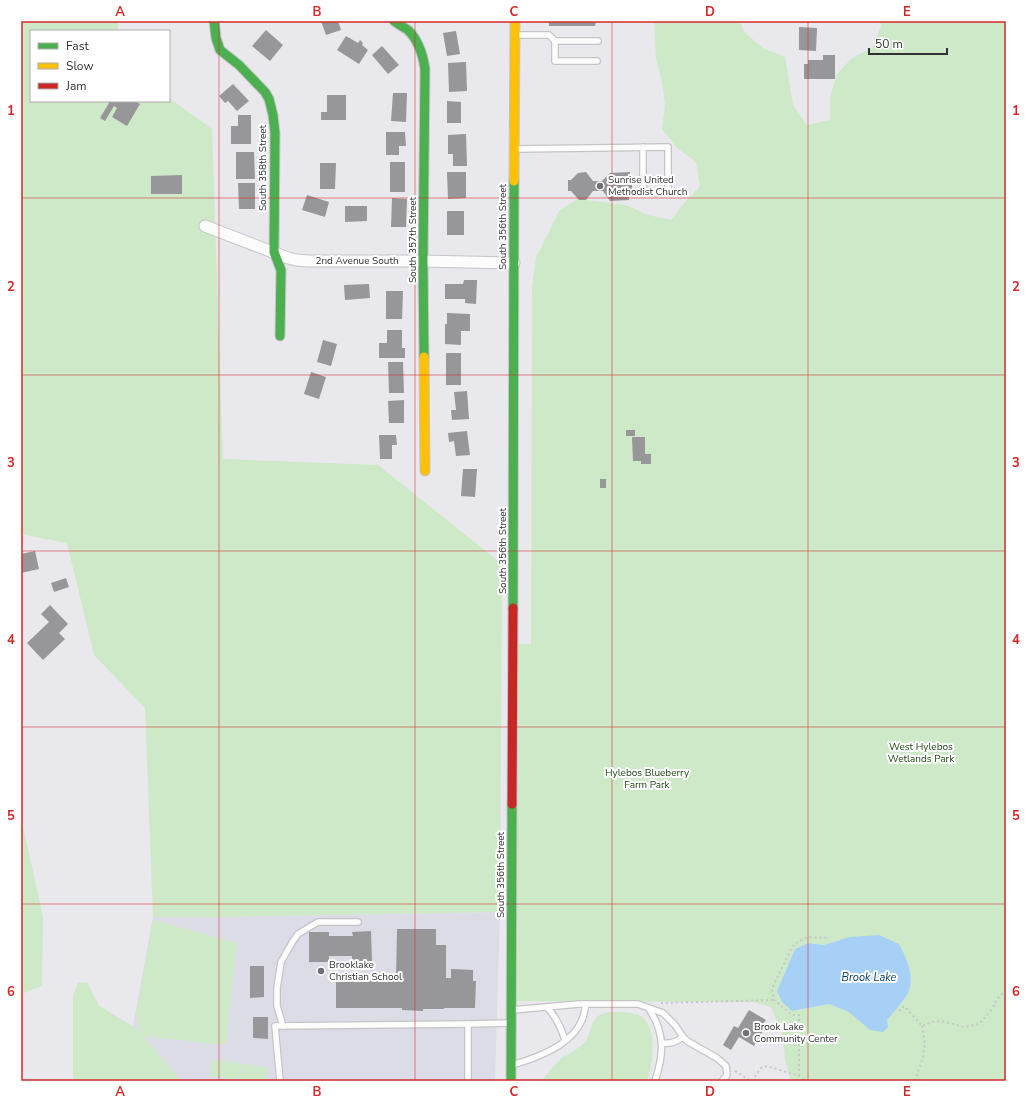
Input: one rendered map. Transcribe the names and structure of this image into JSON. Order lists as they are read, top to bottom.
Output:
{
  "streets": {
    "main road": ["South 358th Street", "South 356th Street", "South 357th Street"],
    "street": ["2nd Avenue South"]
  },
  "crossings": [
    ["South 358th Street", "2nd Avenue South"],
    ["South 356th Street", "2nd Avenue South"],
    ["South 357th Street", "2nd Avenue South"]
  ],
  "water": ["Brook Lake"],
  "parks": ["West Hylebos Wetlands Park", "Hylebos Blueberry Farm Park"],
  "places": ["Sunrise United Methodist Church", "Brooklake Christian School", "Brook Lake Community Center"],
  "legend": ["Fast", "Slow", "Jam"],
  "scale_bar": "50 m",
  "grid": {
    "columns": [
      "A",
      "B",
      "C",
      "D",
      "E"
    ],
    "rows": [
      "1",
      "2",
      "3",
      "4",
      "5",
      "6"
    ]
  }
}
